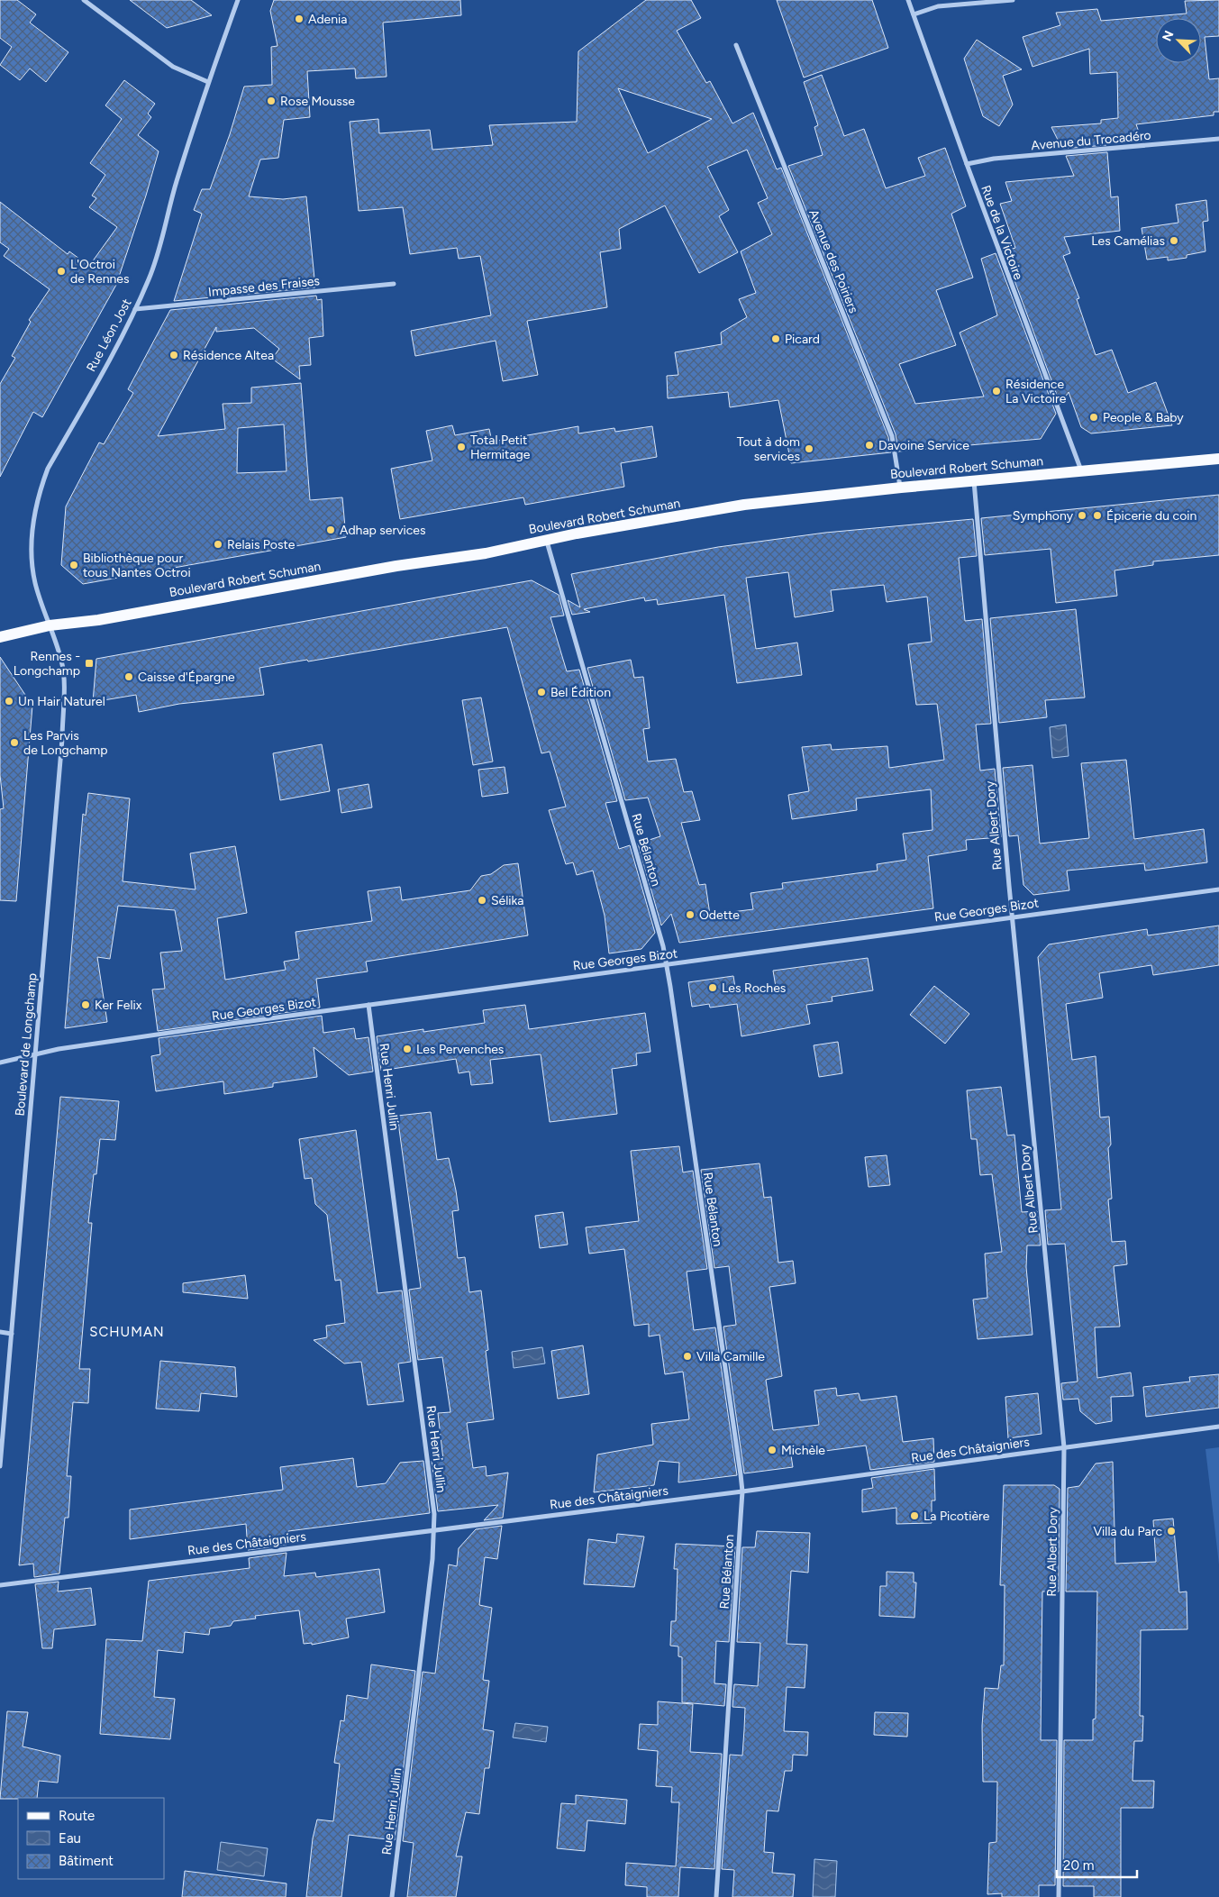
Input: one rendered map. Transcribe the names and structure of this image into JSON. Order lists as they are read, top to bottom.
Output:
{
  "streets": {
    "main road": ["Boulevard Robert Schuman"],
    "street": [
      "Avenue du Trocadéro",
      "Rue de la Victoire",
      "Avenue des Poiriers",
      "Impasse des Fraises",
      "Rue Léon Jost",
      "Rue Albert Dory",
      "Rue Bélanton",
      "Rue Georges Bizot",
      "Boulevard de Longchamp",
      "Rue Henri Jullin",
      "Rue des Châtaigniers"
    ]
  },
  "crossings": [
    ["Avenue du Trocadéro", "Rue de la Victoire"],
    ["Rue de la Victoire", "Boulevard Robert Schuman"],
    ["Avenue des Poiriers", "Boulevard Robert Schuman"],
    ["Impasse des Fraises", "Rue Léon Jost"],
    ["Rue Léon Jost", "Boulevard Robert Schuman"],
    ["Rue Léon Jost", "Boulevard de Longchamp"],
    ["Boulevard Robert Schuman", "Rue Albert Dory"],
    ["Boulevard Robert Schuman", "Rue Bélanton"],
    ["Boulevard Robert Schuman", "Boulevard de Longchamp"],
    ["Rue Albert Dory", "Rue Georges Bizot"],
    ["Rue Albert Dory", "Rue des Châtaigniers"],
    ["Rue Bélanton", "Rue Georges Bizot"],
    ["Rue Bélanton", "Rue des Châtaigniers"],
    ["Rue Georges Bizot", "Boulevard de Longchamp"],
    ["Rue Georges Bizot", "Rue Henri Jullin"],
    ["Rue Henri Jullin", "Rue des Châtaigniers"]
  ],
  "districts": ["SCHUMAN"],
  "places": {
    "other": [
      "Adenia",
      "Rose Mousse",
      "Les Camélias",
      "L'Octroi de Rennes",
      "Picard",
      "Résidence Altea",
      "Résidence La Victoire",
      "People & Baby",
      "Davoine Service",
      "Total Petit Hermitage",
      "Tout à dom services",
      "Symphony",
      "Épicerie du coin",
      "Adhap services",
      "Relais Poste",
      "Bibliothèque pour tous Nantes Octroi",
      "Caisse d'Épargne",
      "Bel Édition",
      "Un Hair Naturel",
      "Les Parvis de Longchamp",
      "Sélika",
      "Odette",
      "Les Roches",
      "Ker Felix",
      "Les Pervenches",
      "Villa Camille",
      "Michèle",
      "La Picotière",
      "Villa du Parc"
    ],
    "transit": ["Rennes - Longchamp"]
  },
  "legend": ["Route", "Eau", "Bâtiment"],
  "scale_bar": "20 m",
  "north": "top left"
}
